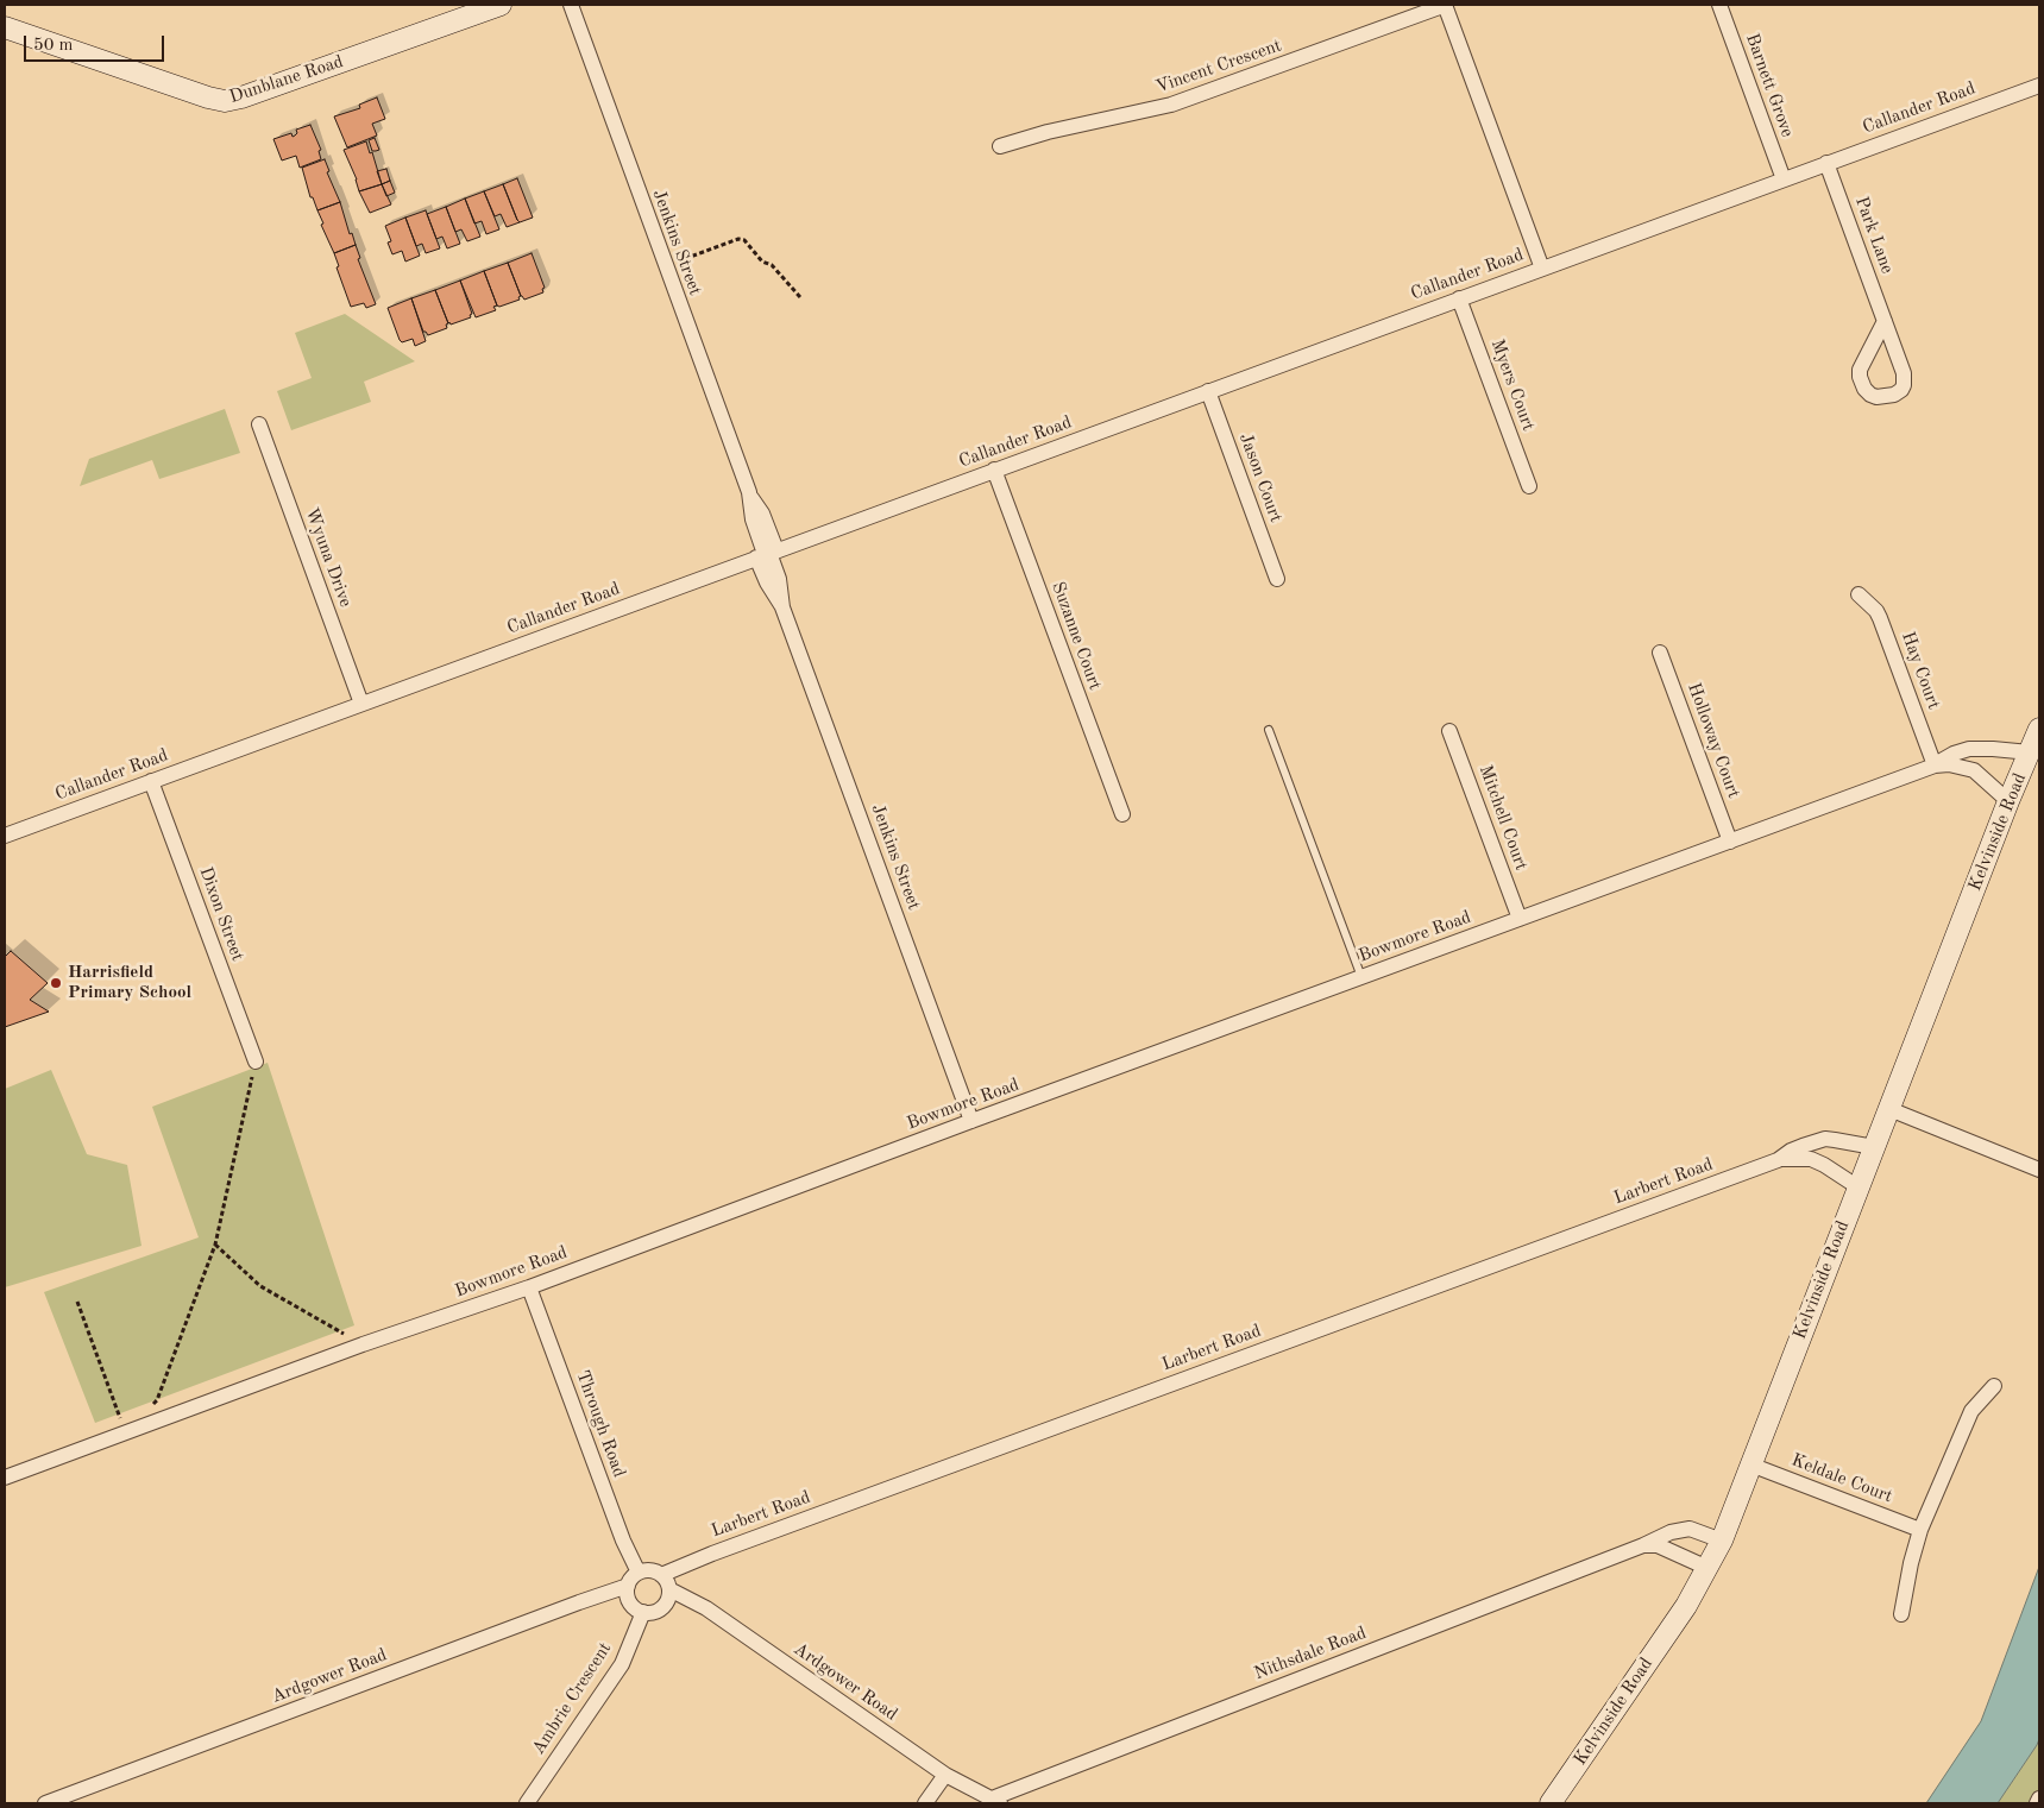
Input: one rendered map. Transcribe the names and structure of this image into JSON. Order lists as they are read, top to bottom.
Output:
{
  "streets": {
    "street": [
      "Vincent Crescent",
      "Dunblane Road",
      "Barnett Grove",
      "Callander Road",
      "Park Lane",
      "Jenkins Street",
      "Myers Court",
      "Jason Court",
      "Wyuna Drive",
      "Suzanne Court",
      "Hay Court",
      "Holloway Court",
      "Mitchell Court",
      "Kelvinside Road",
      "Dixon Street",
      "Bowmore Road",
      "Larbert Road",
      "Through Road",
      "Keldale Court",
      "Nithsdale Road",
      "Ardgower Road",
      "Ambrie Crescent"
    ]
  },
  "crossings": [
    ["Vincent Crescent", "Callander Road"],
    ["Barnett Grove", "Callander Road"],
    ["Callander Road", "Park Lane"],
    ["Callander Road", "Jenkins Street"],
    ["Callander Road", "Myers Court"],
    ["Callander Road", "Jason Court"],
    ["Callander Road", "Wyuna Drive"],
    ["Callander Road", "Suzanne Court"],
    ["Callander Road", "Dixon Street"],
    ["Jenkins Street", "Bowmore Road"],
    ["Hay Court", "Bowmore Road"],
    ["Holloway Court", "Bowmore Road"],
    ["Mitchell Court", "Bowmore Road"],
    ["Kelvinside Road", "Bowmore Road"],
    ["Kelvinside Road", "Larbert Road"],
    ["Kelvinside Road", "Keldale Court"],
    ["Kelvinside Road", "Nithsdale Road"],
    ["Bowmore Road", "Through Road"],
    ["Larbert Road", "Through Road"],
    ["Larbert Road", "Ardgower Road"],
    ["Larbert Road", "Ambrie Crescent"],
    ["Through Road", "Ardgower Road"],
    ["Through Road", "Ambrie Crescent"],
    ["Nithsdale Road", "Ardgower Road"],
    ["Ardgower Road", "Ambrie Crescent"]
  ],
  "places": ["Harrisfield Primary School"],
  "scale_bar": "50 m"
}
